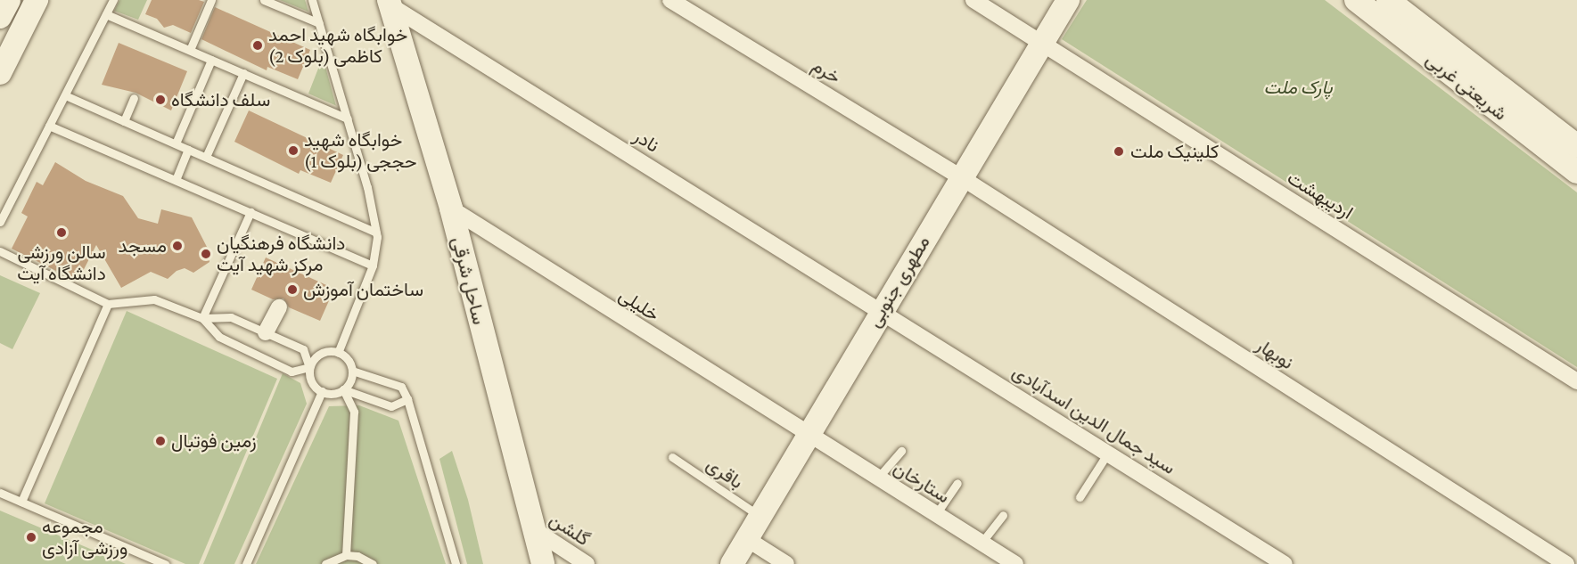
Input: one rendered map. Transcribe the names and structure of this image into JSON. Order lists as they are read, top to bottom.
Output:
{
  "streets": {
    "street": [
      "خرم",
      "شریعتی غربی",
      "نادر",
      "اردیبهشت",
      "ساحل شرقی",
      "مطهری جنوبی",
      "خلیلی",
      "نوبهار",
      "سید جمال الدین اسدآبادی",
      "ستارخان",
      "گلشن"
    ],
    "lane": ["باقری"]
  },
  "crossings": [
    ["خرم", "مطهری جنوبی"],
    ["خرم", "نوبهار"],
    ["نادر", "ساحل شرقی"],
    ["نادر", "مطهری جنوبی"],
    ["نادر", "سید جمال الدین اسدآبادی"],
    ["اردیبهشت", "مطهری جنوبی"],
    ["ساحل شرقی", "خلیلی"],
    ["ساحل شرقی", "گلشن"],
    ["مطهری جنوبی", "خلیلی"],
    ["مطهری جنوبی", "نوبهار"],
    ["مطهری جنوبی", "سید جمال الدین اسدآبادی"],
    ["مطهری جنوبی", "باقری"],
    ["مطهری جنوبی", "ستارخان"],
    ["خلیلی", "ستارخان"]
  ],
  "parks": ["پارک ملت"],
  "places": [
    "خوابگاه شهید احمد کاظمی (بلوک 2)",
    "سلف دانشگاه",
    "خوابگاه شهید حججی (بلوک 1)",
    "کلینیک ملت",
    "سالن ورزشی دانشگاه آیت",
    "مسجد",
    "دانشگاه فرهنگیان مرکز شهید آیت",
    "ساختمان آموزش",
    "زمین فوتبال",
    "مجموعه ورزشی آزادی"
  ]
}
